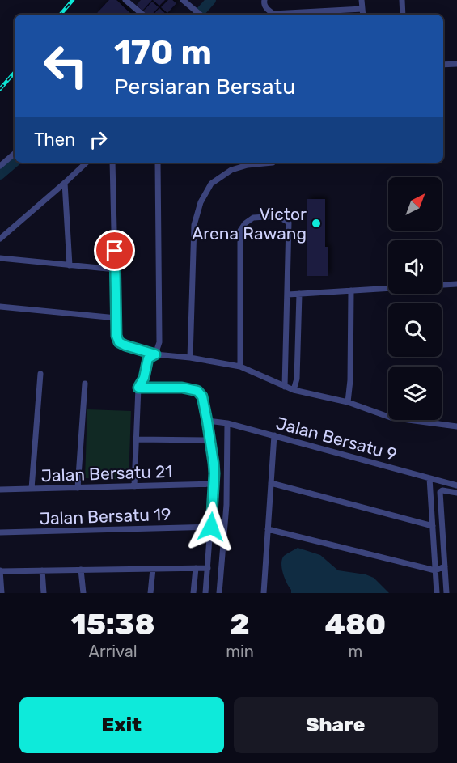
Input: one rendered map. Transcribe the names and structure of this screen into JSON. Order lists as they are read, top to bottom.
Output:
{
  "streets": {
    "street": ["Jalan Bersatu 9", "Jalan Bersatu 21", "Jalan Bersatu 19"]
  },
  "places": ["Victor Arena Rawang"],
  "north": "top right",
  "page": {
    "turn": ["170 m", "Persiaran Bersatu"],
    "then": "Then",
    "eta": [
      "15:38",
      "Arrival",
      "2",
      "min",
      "480",
      "m"
    ],
    "buttons": ["Exit", "Share"]
  }
}
